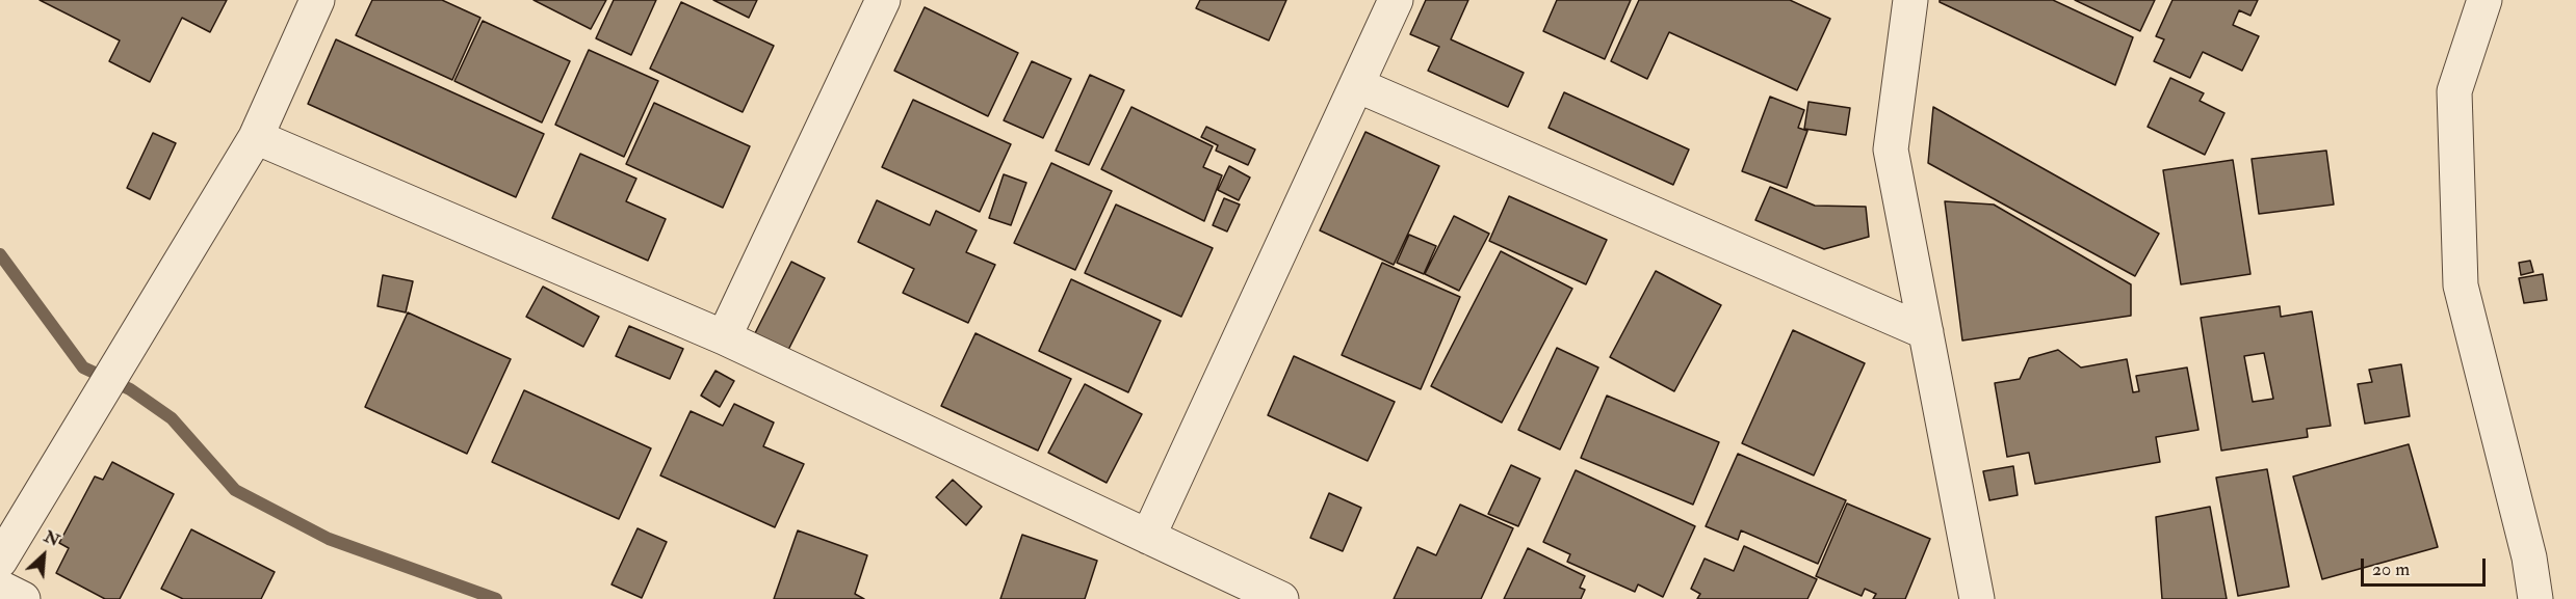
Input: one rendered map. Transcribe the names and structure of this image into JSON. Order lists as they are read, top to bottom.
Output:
{
  "scale_bar": "20 m",
  "north": "top right"
}
